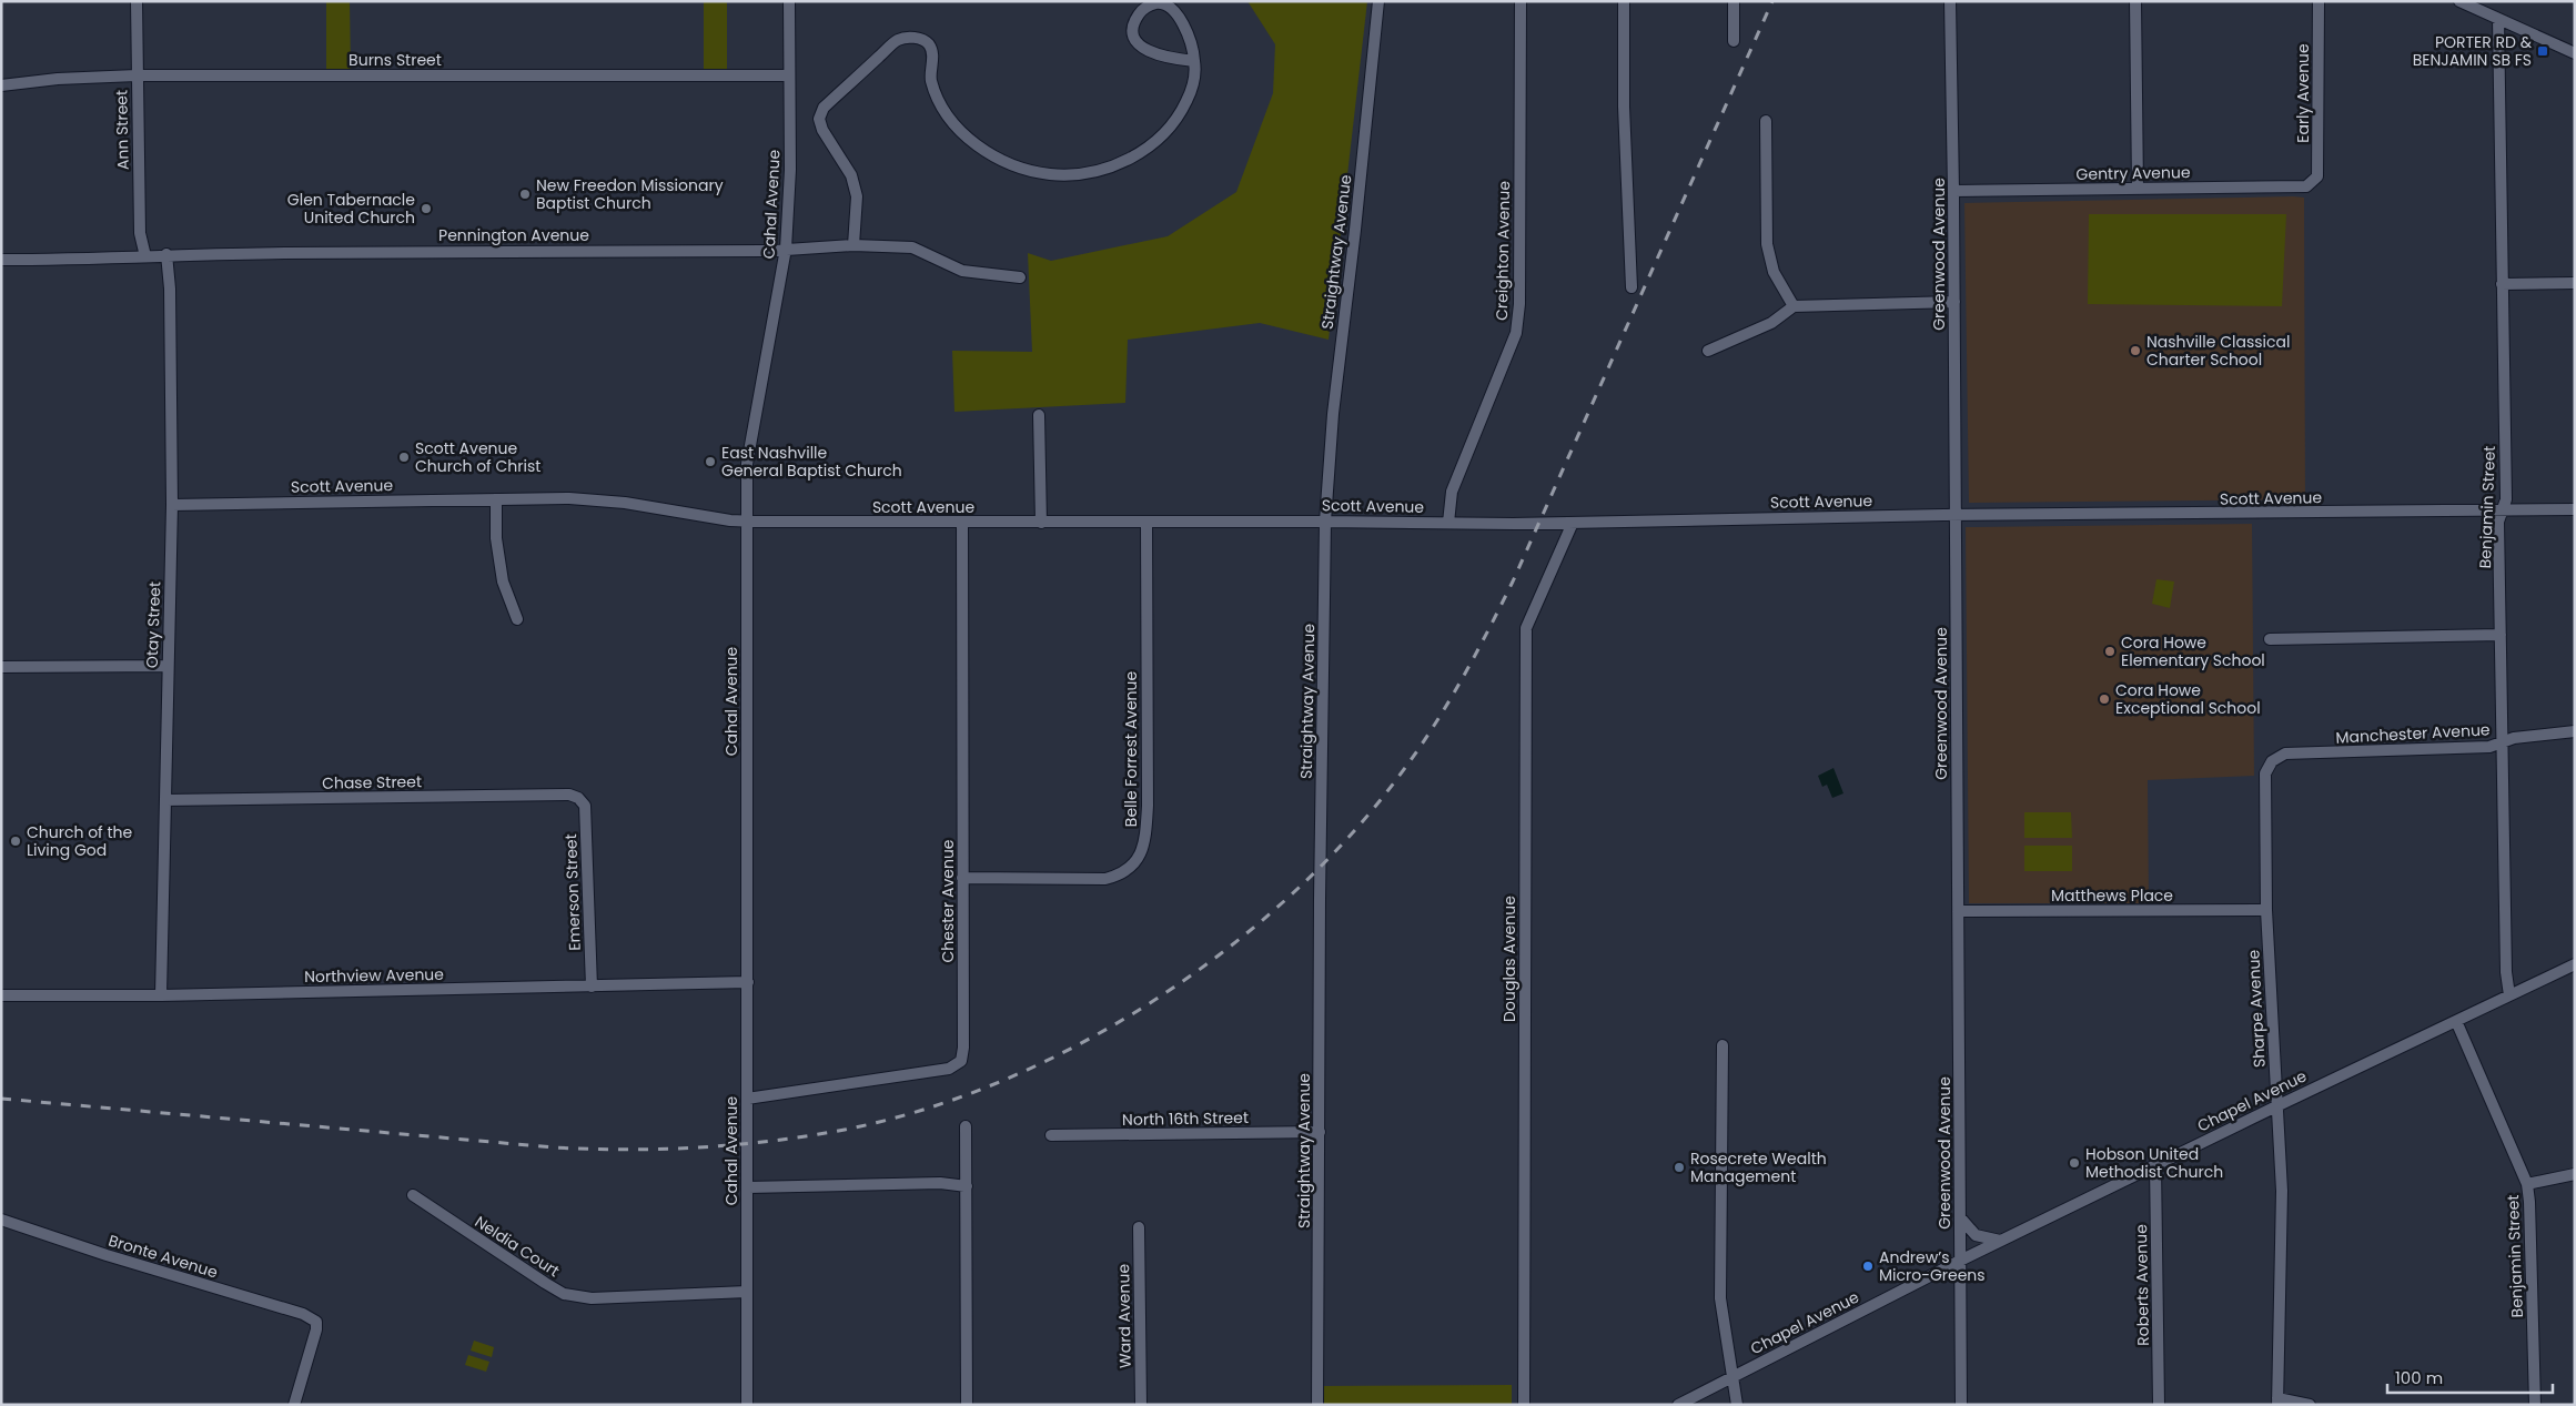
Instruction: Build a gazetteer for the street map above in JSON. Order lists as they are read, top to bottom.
{
  "streets": {
    "street": [
      "Burns Street",
      "Early Avenue",
      "Ann Street",
      "Gentry Avenue",
      "Cahal Avenue",
      "Pennington Avenue",
      "Creighton Avenue",
      "Straightway Avenue",
      "Greenwood Avenue",
      "Scott Avenue",
      "Benjamin Street",
      "Otay Street",
      "Manchester Avenue",
      "Belle Forrest Avenue",
      "Chase Street",
      "Emerson Street",
      "Matthews Place",
      "Chester Avenue",
      "Douglas Avenue",
      "Northview Avenue",
      "Sharpe Avenue",
      "Chapel Avenue",
      "North 16th Street",
      "Neldia Court",
      "Bronte Avenue",
      "Roberts Avenue",
      "Ward Avenue"
    ]
  },
  "crossings": [
    ["Burns Street", "Ann Street"],
    ["Burns Street", "Cahal Avenue"],
    ["Early Avenue", "Gentry Avenue"],
    ["Ann Street", "Pennington Avenue"],
    ["Gentry Avenue", "Greenwood Avenue"],
    ["Cahal Avenue", "Pennington Avenue"],
    ["Cahal Avenue", "Scott Avenue"],
    ["Cahal Avenue", "Chester Avenue"],
    ["Cahal Avenue", "Northview Avenue"],
    ["Cahal Avenue", "Neldia Court"],
    ["Pennington Avenue", "Otay Street"],
    ["Creighton Avenue", "Scott Avenue"],
    ["Straightway Avenue", "Scott Avenue"],
    ["Straightway Avenue", "North 16th Street"],
    ["Greenwood Avenue", "Scott Avenue"],
    ["Greenwood Avenue", "Matthews Place"],
    ["Greenwood Avenue", "Chapel Avenue"],
    ["Scott Avenue", "Benjamin Street"],
    ["Scott Avenue", "Otay Street"],
    ["Scott Avenue", "Belle Forrest Avenue"],
    ["Scott Avenue", "Chester Avenue"],
    ["Scott Avenue", "Douglas Avenue"],
    ["Benjamin Street", "Manchester Avenue"],
    ["Benjamin Street", "Chapel Avenue"],
    ["Otay Street", "Chase Street"],
    ["Otay Street", "Northview Avenue"],
    ["Manchester Avenue", "Sharpe Avenue"],
    ["Belle Forrest Avenue", "Chester Avenue"],
    ["Chase Street", "Emerson Street"],
    ["Emerson Street", "Northview Avenue"],
    ["Matthews Place", "Sharpe Avenue"],
    ["Sharpe Avenue", "Chapel Avenue"],
    ["Chapel Avenue", "Roberts Avenue"]
  ],
  "places": {
    "transit": ["PORTER RD & BENJAMIN SB FS"],
    "other": [
      "New Freedon Missionary Baptist Church",
      "Glen Tabernacle United Church",
      "Nashville Classical Charter School",
      "Scott Avenue Church of Christ",
      "East Nashville General Baptist Church",
      "Cora Howe Elementary School",
      "Cora Howe Exceptional School",
      "Church of the Living God",
      "Hobson United Methodist Church",
      "Rosecrete Wealth Management",
      "Andrew’s Micro-Greens"
    ]
  },
  "scale_bar": "100 m"
}
